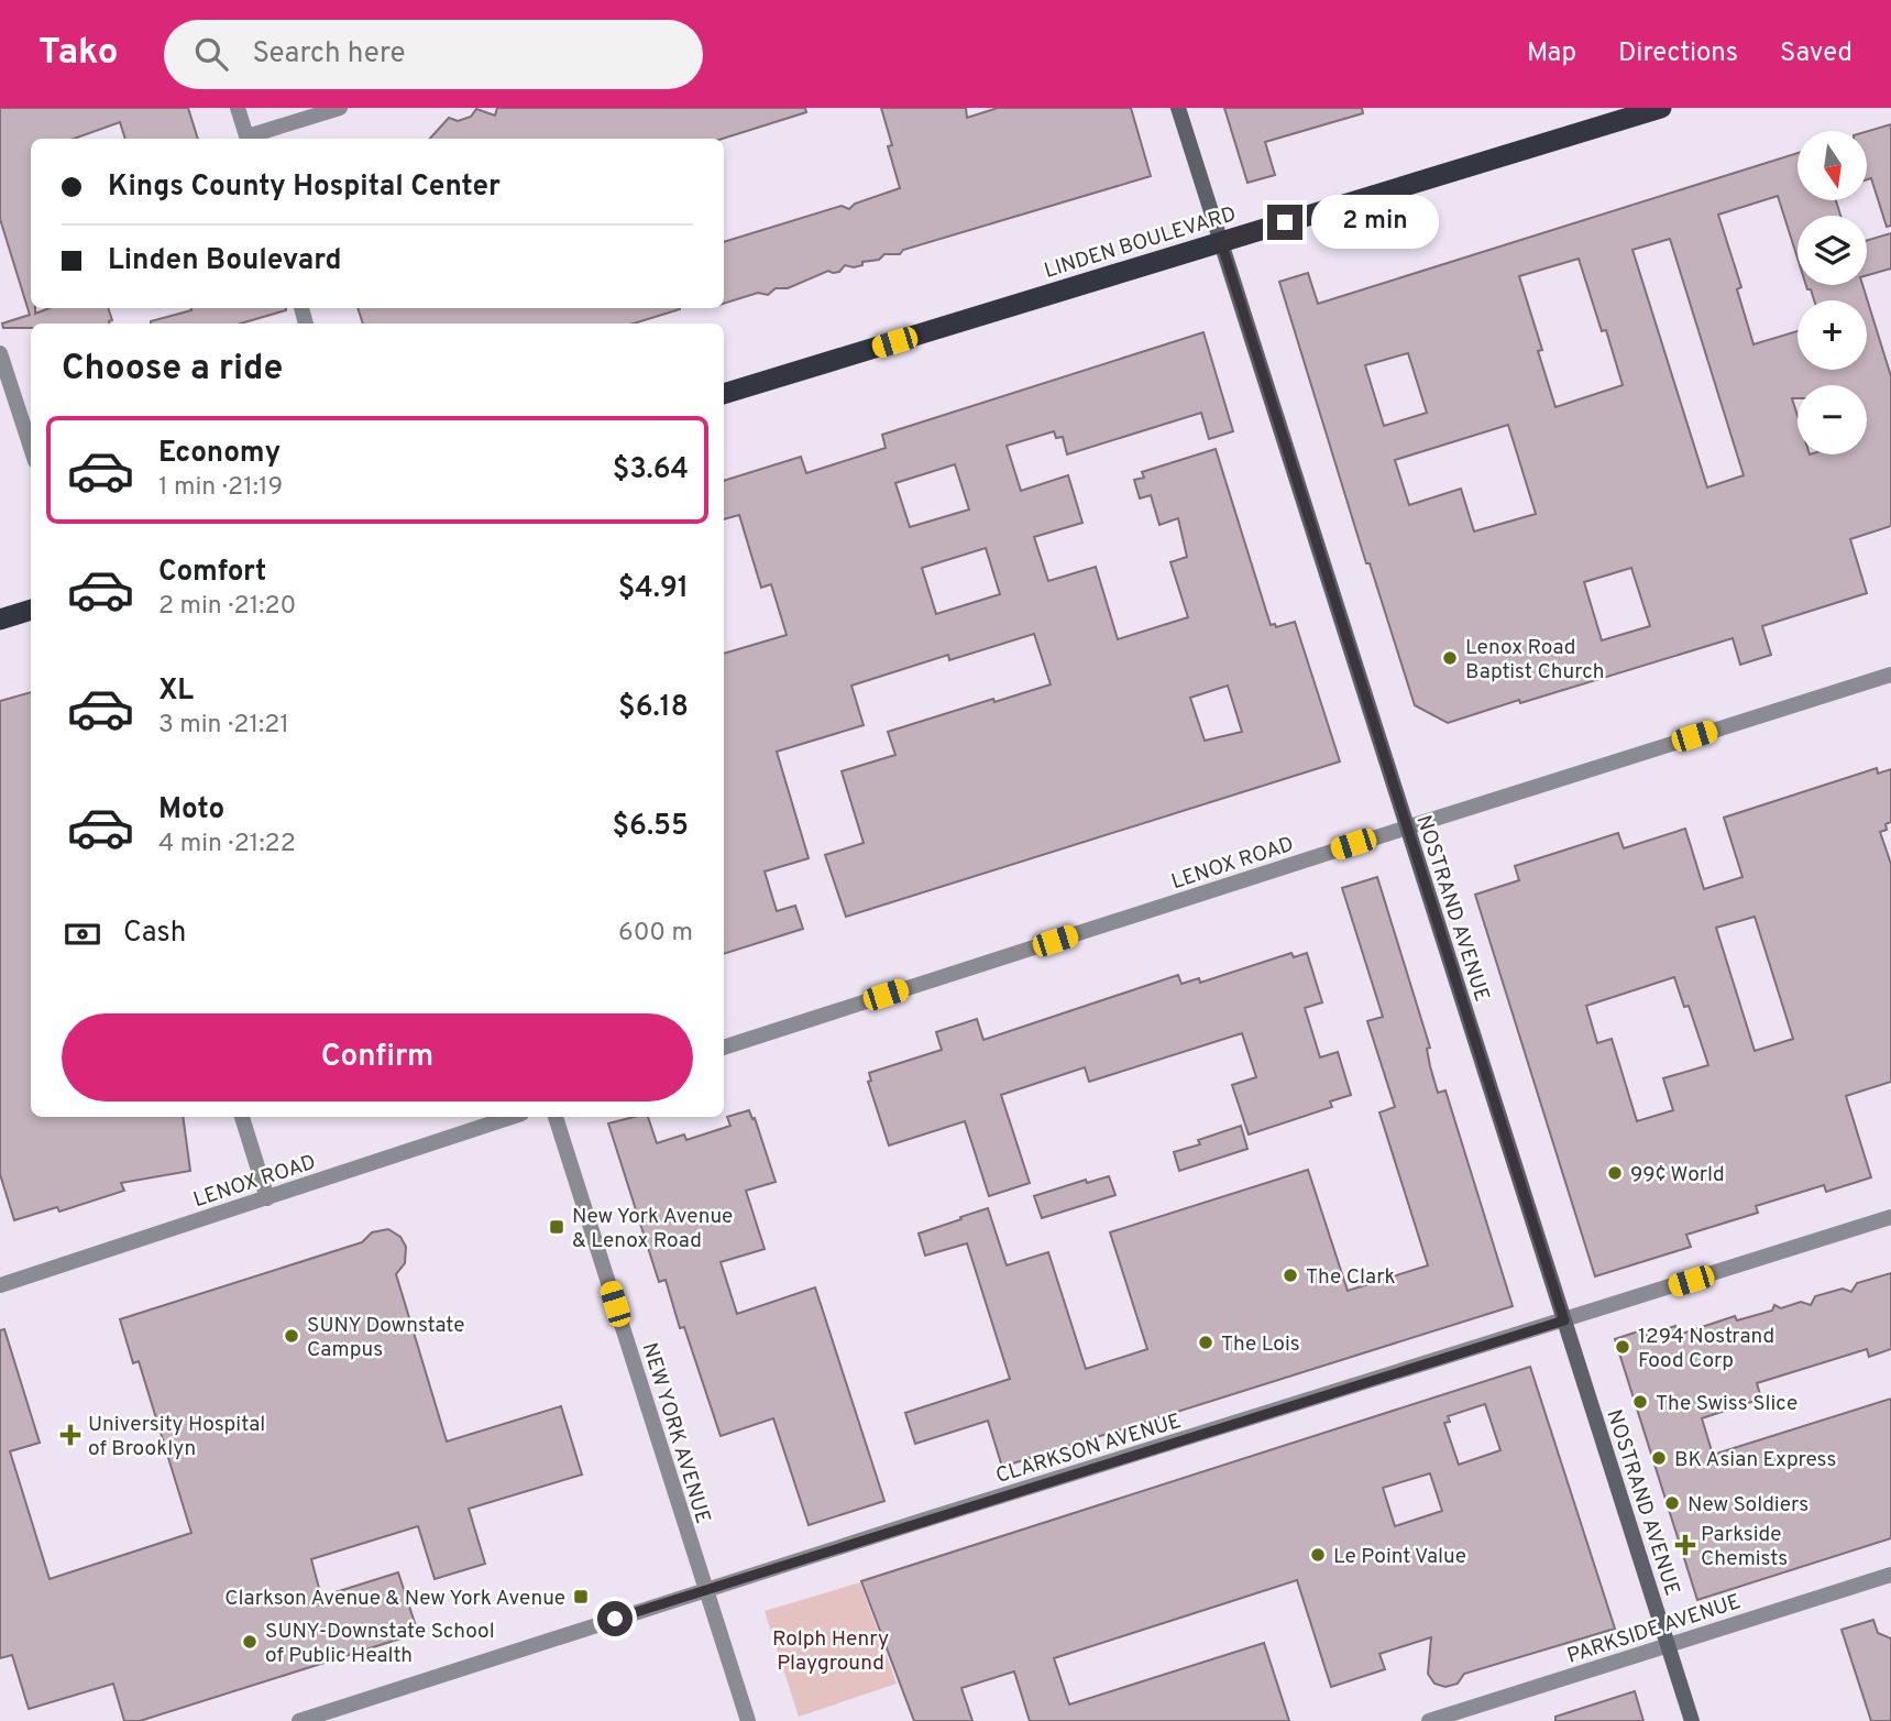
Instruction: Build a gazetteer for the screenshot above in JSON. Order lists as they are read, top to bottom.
{
  "streets": {
    "highway": ["LINDEN BOULEVARD"],
    "main road": ["NOSTRAND AVENUE"],
    "street": [
      "LENOX ROAD",
      "NEW YORK AVENUE",
      "CLARKSON AVENUE",
      "PARKSIDE AVENUE"
    ]
  },
  "crossings": [
    ["LINDEN BOULEVARD", "NOSTRAND AVENUE"],
    ["LENOX ROAD", "NOSTRAND AVENUE"],
    ["NOSTRAND AVENUE", "CLARKSON AVENUE"],
    ["NOSTRAND AVENUE", "PARKSIDE AVENUE"],
    ["NEW YORK AVENUE", "CLARKSON AVENUE"]
  ],
  "parks": ["Rolph Henry Playground"],
  "places": {
    "other": [
      "Lenox Road Baptist Church",
      "99¢ World",
      "The Clark",
      "SUNY Downstate Campus",
      "The Lois",
      "1294 Nostrand Food Corp",
      "The Swiss Slice",
      "BK Asian Express",
      "New Soldiers",
      "Le Point Value",
      "SUNY-Downstate School of Public Health"
    ],
    "transit": ["New York Avenue & Lenox Road", "Clarkson Avenue & New York Avenue"],
    "health": ["University Hospital of Brooklyn", "Parkside Chemists"]
  },
  "north": "bottom",
  "page": {
    "header": "Tako",
    "search": "Search here",
    "nav": ["Map", "Directions", "Saved"],
    "map_buttons": ["+", "−"],
    "banner": ["Kings County Hospital Center", "Linden Boulevard"],
    "bubble": "2 min",
    "heading": "Choose a ride",
    "list": [
      {
        "name": "Economy",
        "note": "1 min · 21:19",
        "value": "$3.64"
      },
      {
        "name": "Comfort",
        "note": "2 min · 21:20",
        "value": "$4.91"
      },
      {
        "name": "XL",
        "note": "3 min · 21:21",
        "value": "$6.18"
      },
      {
        "name": "Moto",
        "note": "4 min · 21:22",
        "value": "$6.55"
      }
    ],
    "pay": ["Cash", "600 m"],
    "buttons": "Confirm"
  }
}
